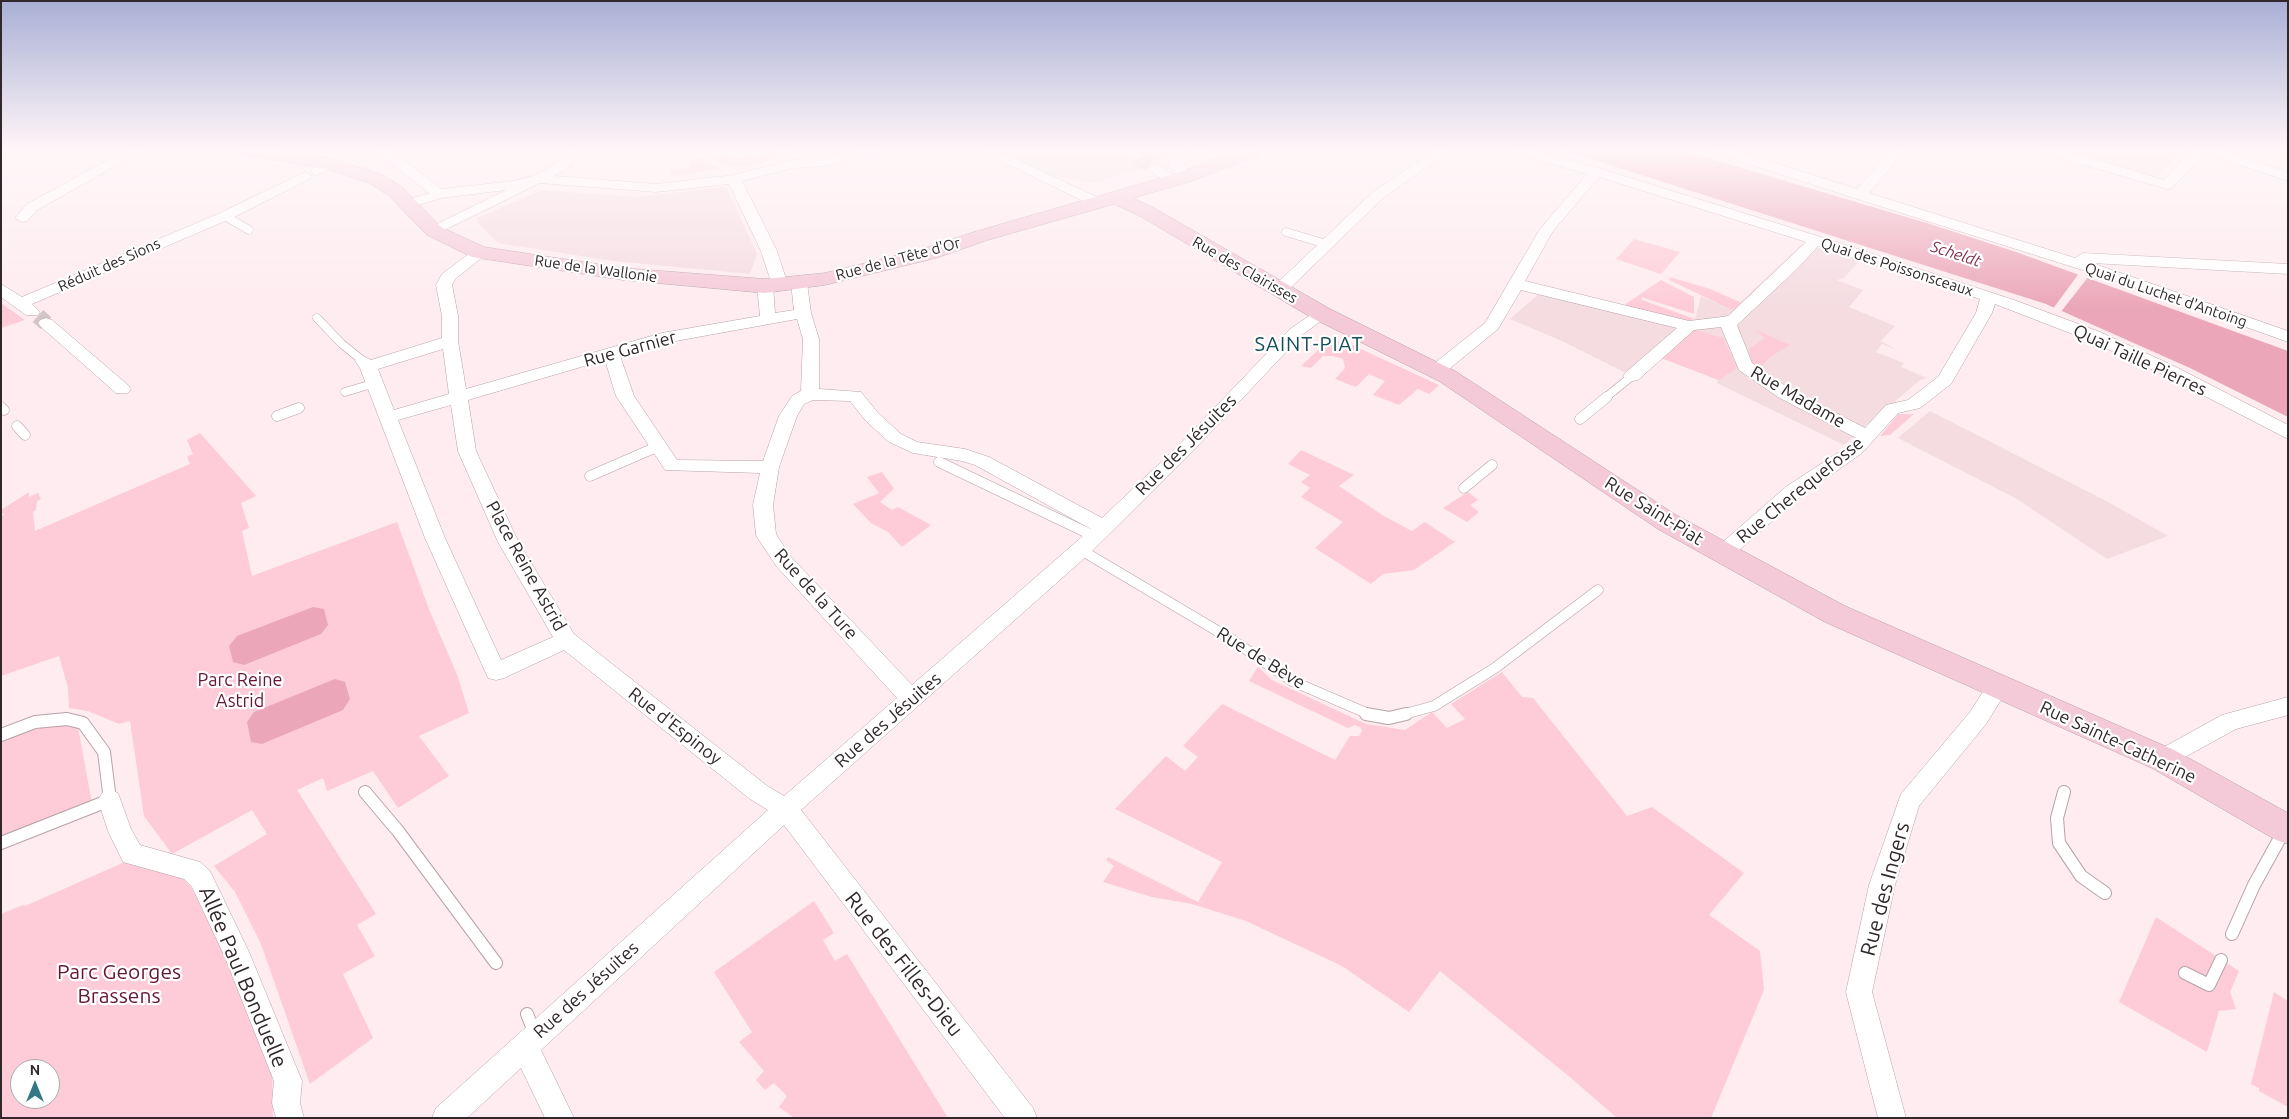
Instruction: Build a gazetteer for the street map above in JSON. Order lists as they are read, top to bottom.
{
  "streets": {
    "street": [
      "Rue de la Tête d'Or",
      "Réduit des Sions",
      "Quai des Poissonsceaux",
      "Rue de la Wallonie",
      "Rue des Clairisses",
      "Quai du Luchet d'Antoing",
      "Rue Garnier",
      "Quai Taille Pierres",
      "Rue Madame",
      "Rue des Jésuites",
      "Rue Cherequefosse",
      "Rue Saint-Piat",
      "Place Reine Astrid",
      "Rue de la Ture",
      "Rue d'Espinoy",
      "Rue Sainte-Catherine",
      "Rue des Ingers",
      "Rue des Filles-Dieu",
      "Allée Paul Bonduelle"
    ],
    "lane": ["Rue de Bève"]
  },
  "crossings": [
    ["Rue de la Tête d'Or", "Rue de la Wallonie"],
    ["Quai des Poissonsceaux", "Quai Taille Pierres"],
    ["Quai des Poissonsceaux", "Rue Cherequefosse"],
    ["Rue de la Wallonie", "Place Reine Astrid"],
    ["Rue des Clairisses", "Rue des Jésuites"],
    ["Rue des Clairisses", "Rue Saint-Piat"],
    ["Rue Garnier", "Place Reine Astrid"],
    ["Quai Taille Pierres", "Rue Cherequefosse"],
    ["Rue Madame", "Rue Cherequefosse"],
    ["Rue des Jésuites", "Rue Saint-Piat"],
    ["Rue des Jésuites", "Rue de la Ture"],
    ["Rue des Jésuites", "Rue de Bève"],
    ["Rue des Jésuites", "Rue d'Espinoy"],
    ["Rue des Jésuites", "Rue des Filles-Dieu"],
    ["Rue Cherequefosse", "Rue Saint-Piat"],
    ["Rue Saint-Piat", "Rue Sainte-Catherine"],
    ["Rue Saint-Piat", "Rue des Ingers"],
    ["Place Reine Astrid", "Rue d'Espinoy"],
    ["Rue d'Espinoy", "Rue des Filles-Dieu"],
    ["Rue Sainte-Catherine", "Rue des Ingers"]
  ],
  "districts": ["SAINT-PIAT"],
  "water": ["Scheldt"],
  "parks": ["Parc Reine Astrid", "Parc Georges Brassens"],
  "north": "top"
}
